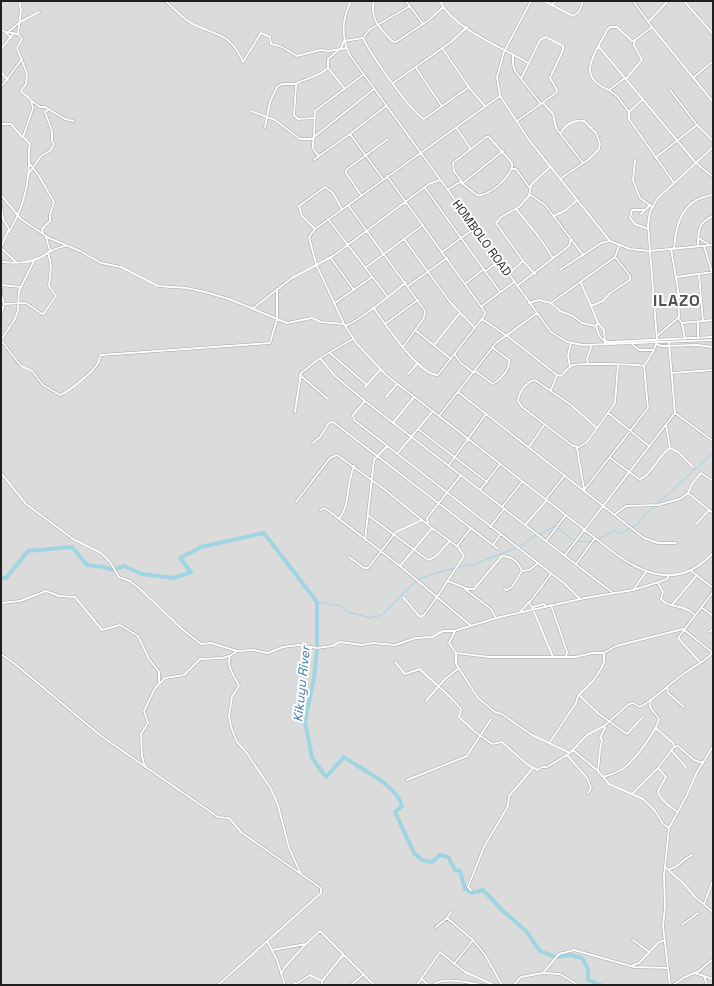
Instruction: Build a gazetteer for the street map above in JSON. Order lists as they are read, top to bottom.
{
  "streets": {
    "street": ["HOMBOLO ROAD"]
  },
  "districts": ["ILAZO"],
  "water": ["Kikuyu River"]
}
